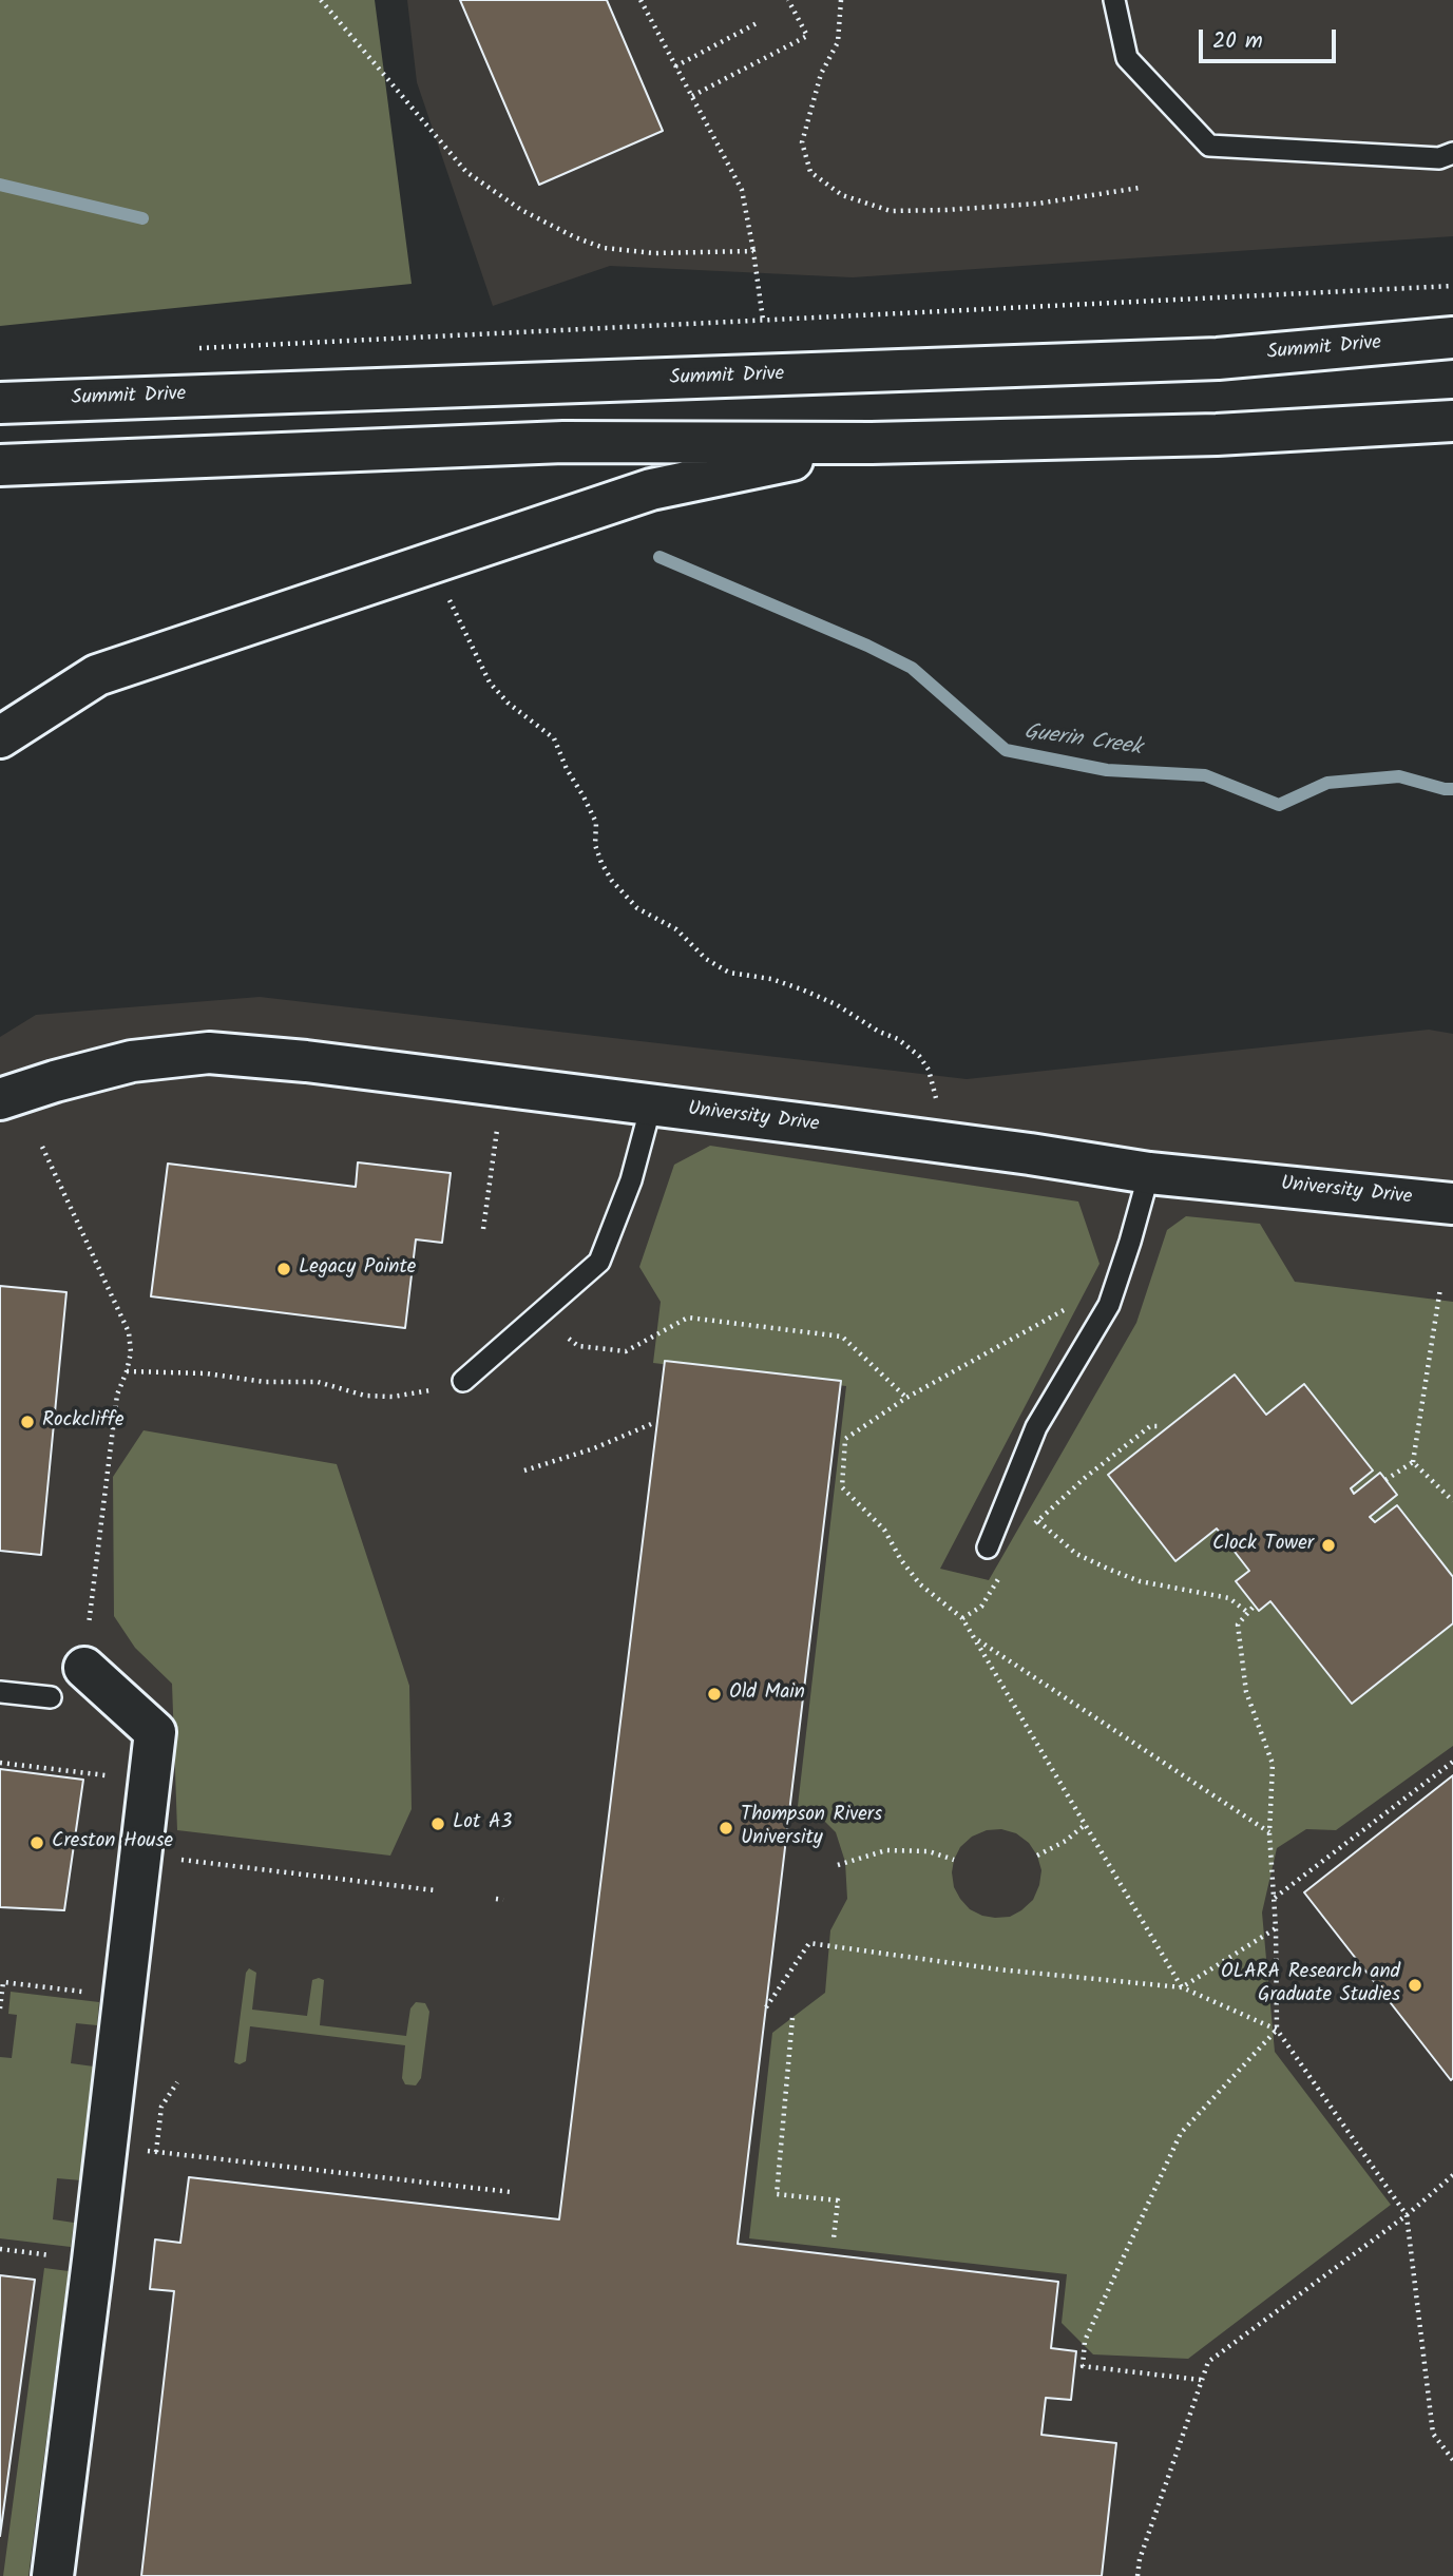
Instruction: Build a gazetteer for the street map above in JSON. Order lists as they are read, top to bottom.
{
  "streets": {
    "main road": ["Summit Drive", "University Drive"]
  },
  "water": ["Guerin Creek"],
  "places": [
    "Legacy Pointe",
    "Rockcliffe",
    "Clock Tower",
    "Old Main",
    "Lot A3",
    "Thompson Rivers University",
    "Creston House",
    "OLARA Research and Graduate Studies"
  ],
  "scale_bar": "20 m"
}
